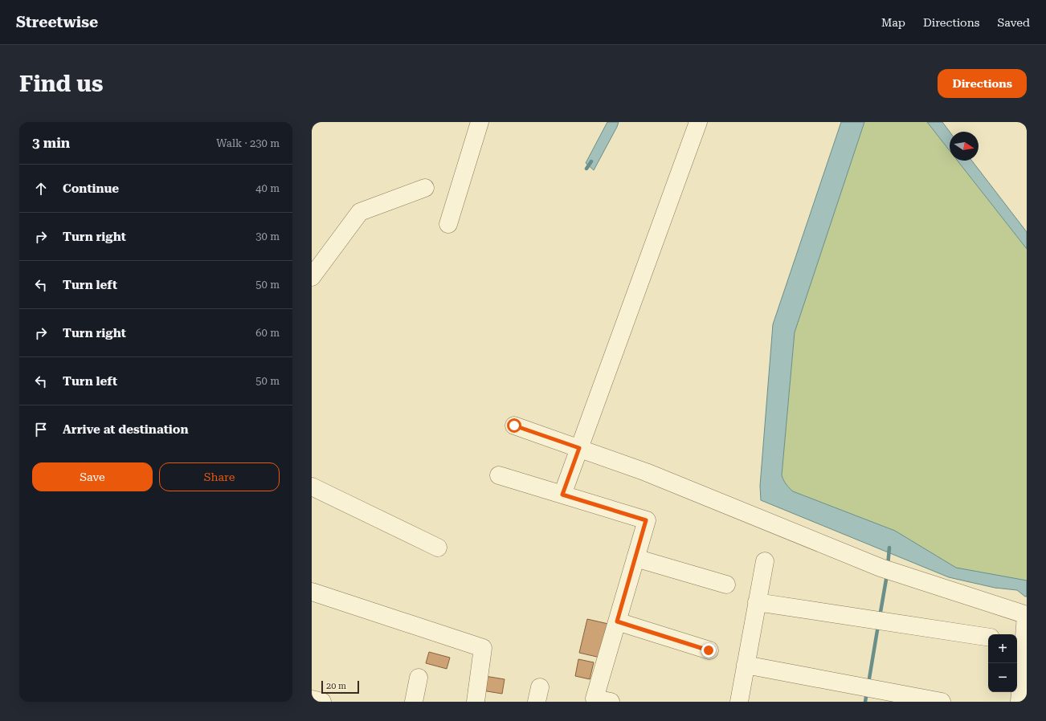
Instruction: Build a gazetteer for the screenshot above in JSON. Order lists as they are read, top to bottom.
{
  "scale_bar": "20 m",
  "north": "right",
  "page": {
    "header": "Streetwise",
    "nav": ["Map", "Directions", "Saved"],
    "buttons": [
      "Directions",
      ["Save", "Share"]
    ],
    "title": "Find us",
    "heading": ["3 min", "Walk · 230 m"],
    "list": [
      ["Continue", "40 m"],
      ["Turn right", "30 m"],
      ["Turn left", "50 m"],
      ["Turn right", "60 m"],
      ["Turn left", "50 m"],
      "Arrive at destination"
    ],
    "map_buttons": ["+", "−"],
    "scale": "20 m"
  }
}
